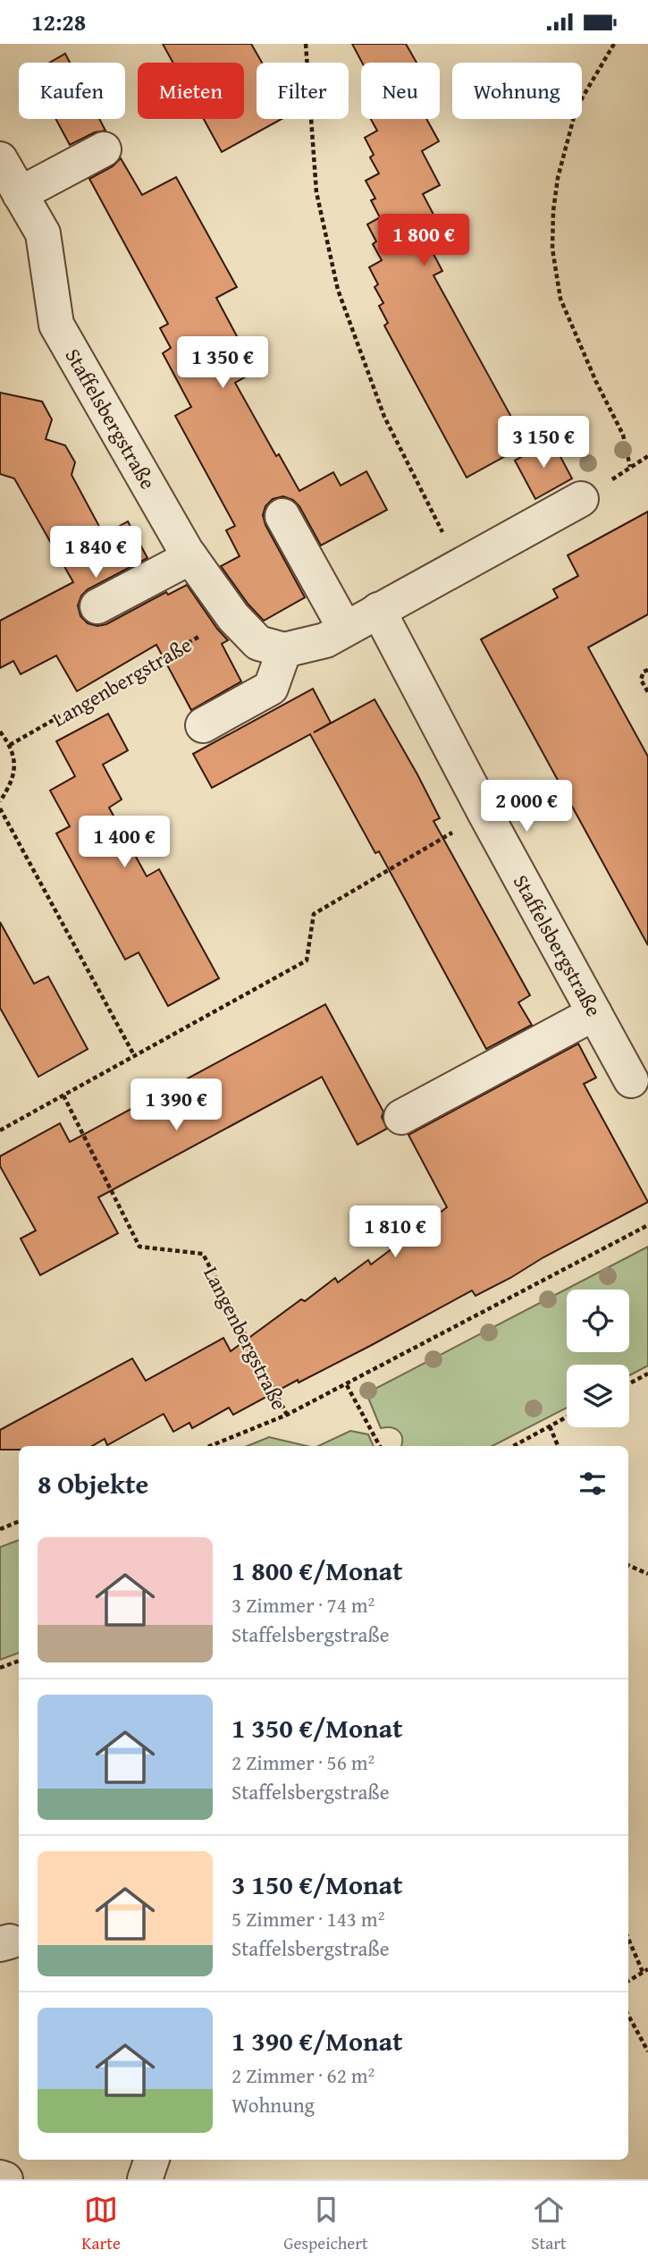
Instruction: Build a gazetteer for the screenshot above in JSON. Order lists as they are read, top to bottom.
{
  "streets": {
    "street": ["Staffelsbergstraße"],
    "path": ["Langenbergstraße"]
  },
  "crossings": [
    ["Staffelsbergstraße", "Langenbergstraße"]
  ],
  "page": {
    "status": "12:28",
    "chip": [
      "Kaufen",
      "Mieten",
      "Filter",
      "Neu",
      "Wohnung"
    ],
    "price": [
      "1 800 €",
      "1 350 €",
      "3 150 €",
      "1 840 €",
      "2 000 €",
      "1 400 €",
      "1 390 €",
      "1 810 €"
    ],
    "heading": "8 Objekte",
    "list": [
      {
        "name": "1 800 €/Monat",
        "note": "3 Zimmer · 74 m² · Staffelsbergstraße"
      },
      {
        "name": "1 350 €/Monat",
        "note": "2 Zimmer · 56 m² · Staffelsbergstraße"
      },
      {
        "name": "3 150 €/Monat",
        "note": "5 Zimmer · 143 m² · Staffelsbergstraße"
      },
      {
        "name": "1 390 €/Monat",
        "note": "2 Zimmer · 62 m² · Wohnung"
      }
    ],
    "tabs": ["Karte", "Gespeichert", "Start"]
  }
}
